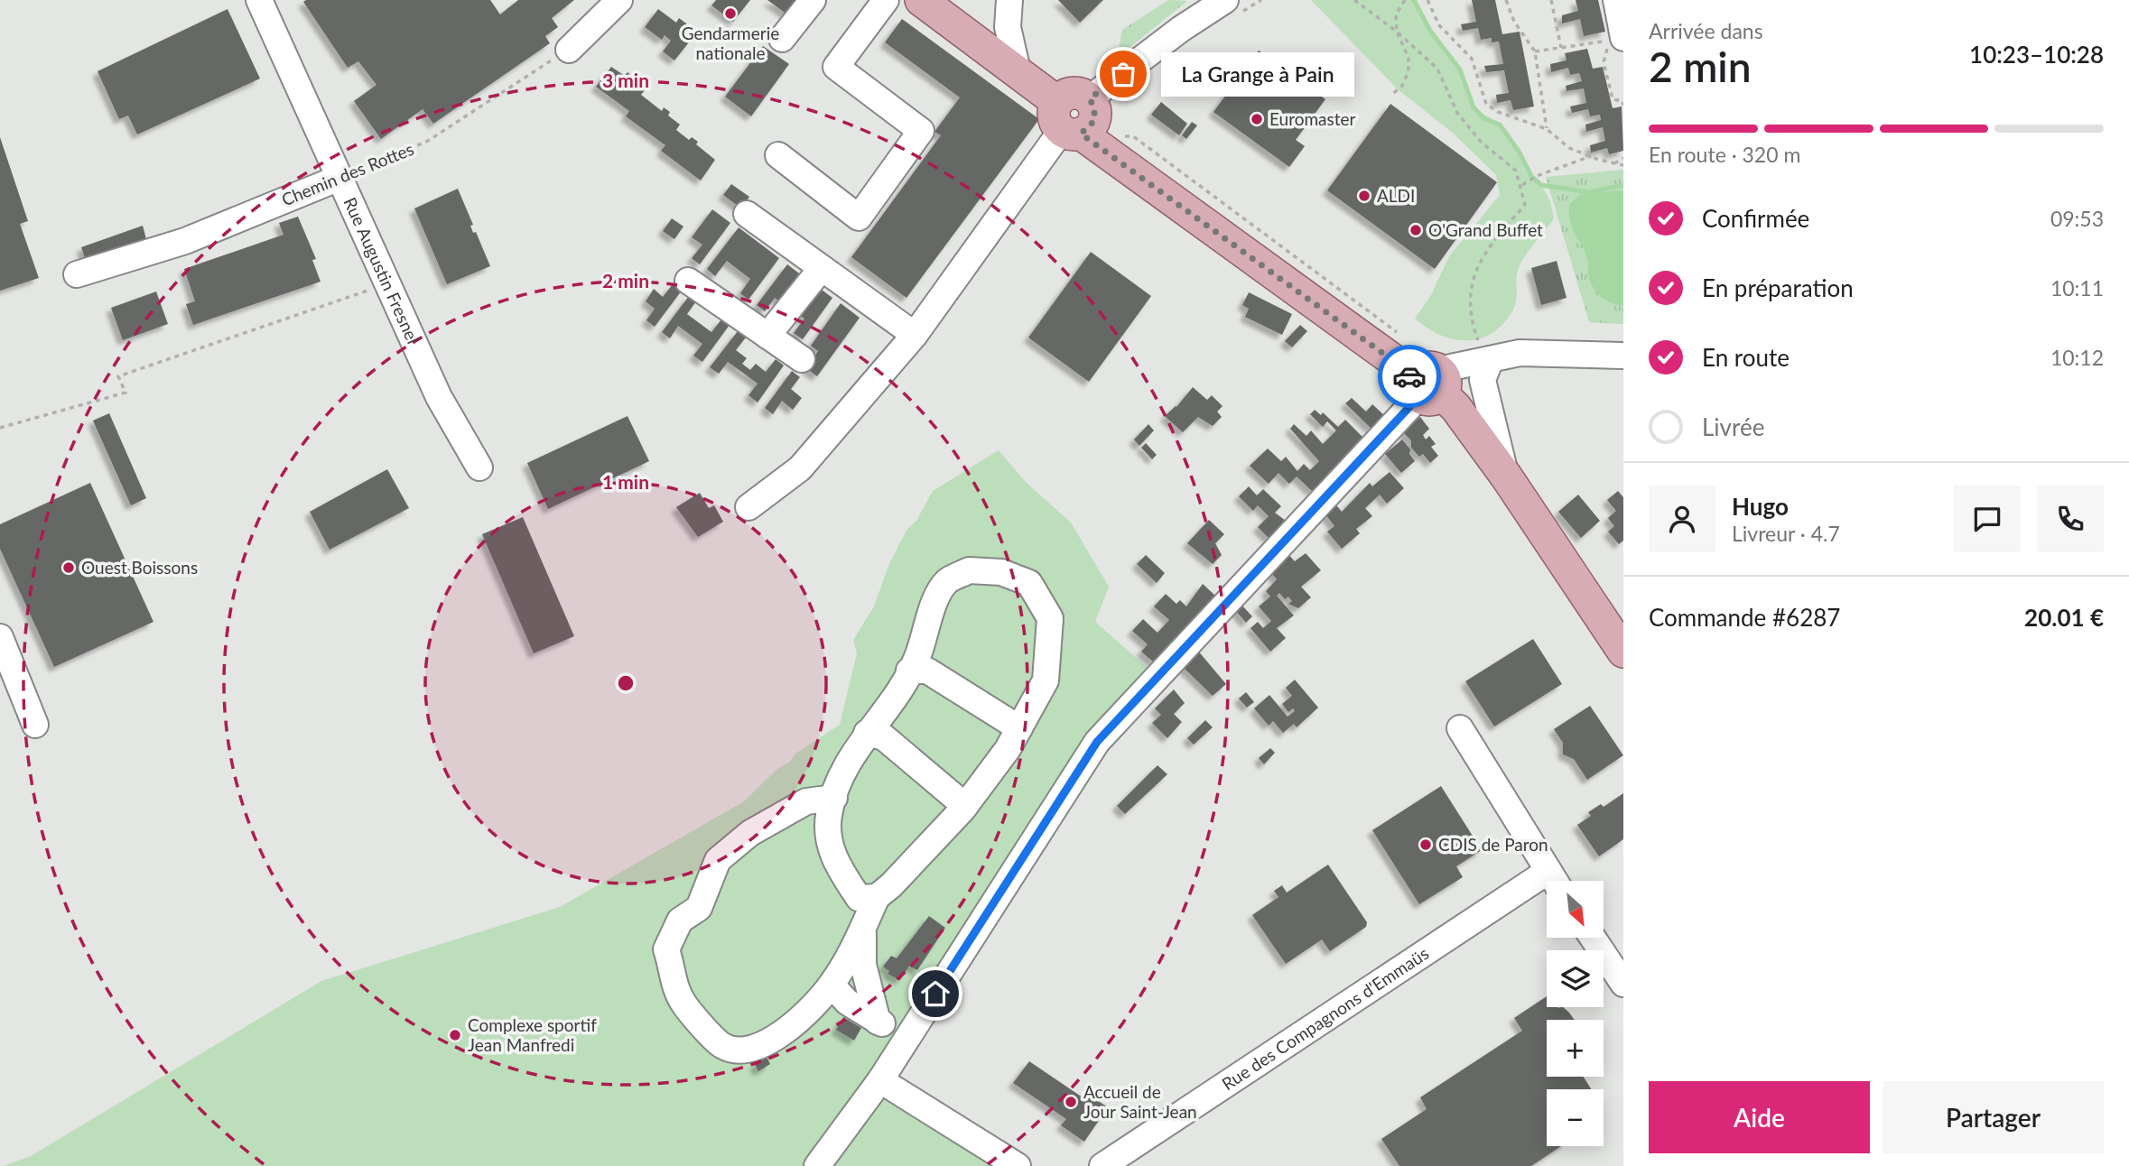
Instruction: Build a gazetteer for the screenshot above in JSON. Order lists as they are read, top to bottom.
{
  "streets": {
    "street": ["Chemin des Rottes", "Rue Augustin Fresnel", "Rue des Compagnons d'Emmaüs"]
  },
  "crossings": [
    ["Chemin des Rottes", "Rue Augustin Fresnel"]
  ],
  "places": [
    "Gendarmerie nationale",
    "La Grange à Pain",
    "Euromaster",
    "ALDI",
    "O'Grand Buffet",
    "Ouest Boissons",
    "CDIS de Paron",
    "Complexe sportif Jean Manfredi",
    "Accueil de Jour Saint-Jean"
  ],
  "north": "bottom right",
  "page": {
    "heading": ["2 min", "Arrivée dans", "10:23–10:28"],
    "panel": [
      "Hugo",
      "Livreur · 4.7",
      "Commande #6287",
      "20.01 €"
    ],
    "bubble": "La Grange à Pain",
    "bar": "En route · 320 m",
    "list": [
      ["Confirmée", "09:53"],
      ["En préparation", "10:11"],
      ["En route", "10:12"],
      "Livrée"
    ],
    "map_buttons": ["+", "−"],
    "buttons": ["Aide", "Partager"]
  },
  "rings": ["3 min", "2 min", "1 min"]
}
